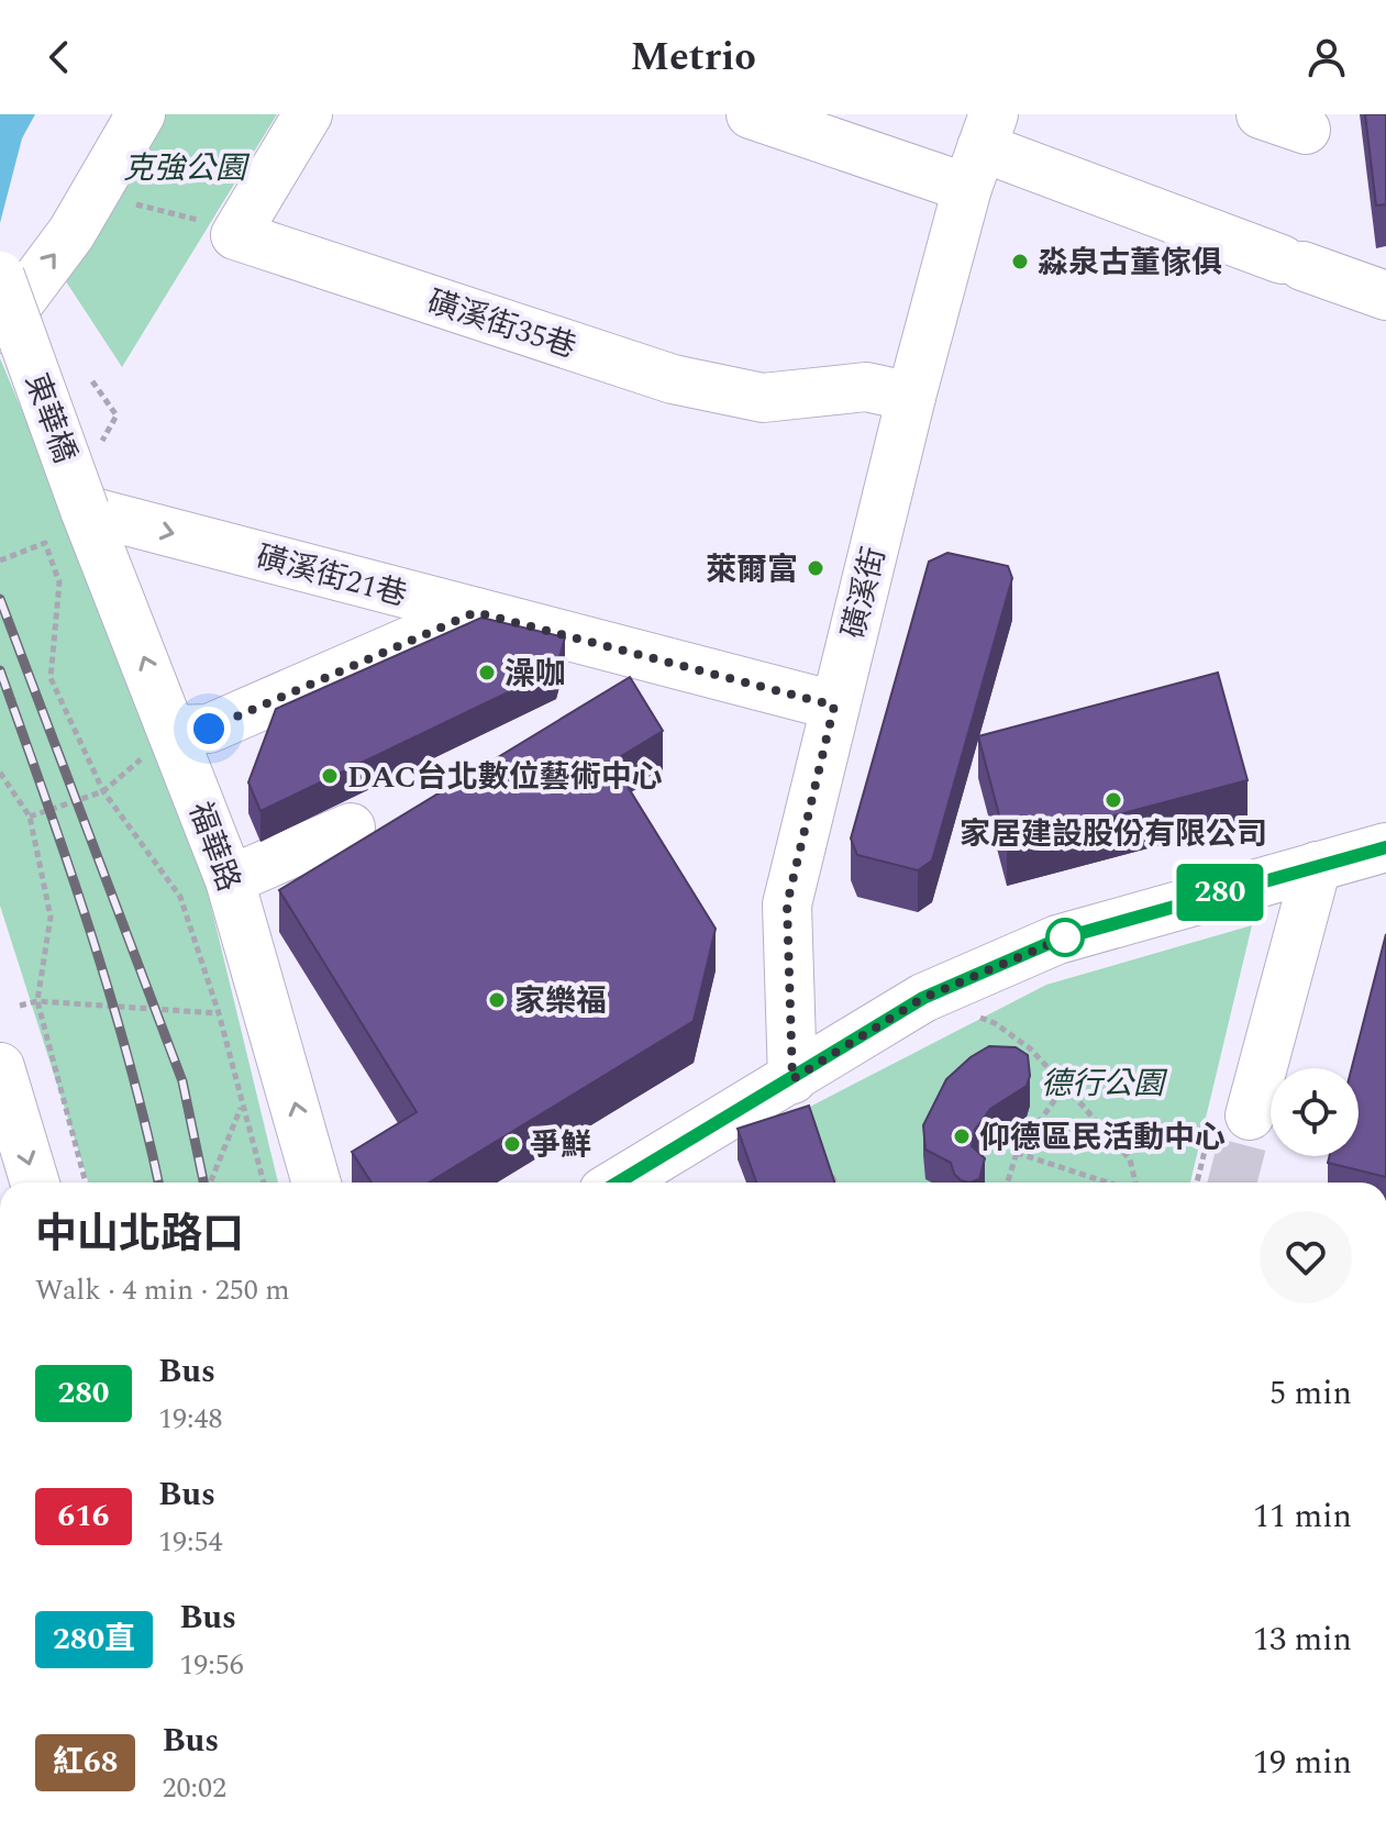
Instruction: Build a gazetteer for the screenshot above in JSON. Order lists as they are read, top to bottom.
{
  "streets": {
    "street": [
      "磺溪街35巷",
      "東華橋",
      "磺溪街21巷",
      "磺溪街",
      "福華路"
    ]
  },
  "crossings": [
    ["磺溪街35巷", "磺溪街"],
    ["東華橋", "磺溪街21巷"],
    ["東華橋", "福華路"],
    ["磺溪街21巷", "磺溪街"],
    ["磺溪街21巷", "福華路"]
  ],
  "one_way": ["磺溪街21巷", "福華路"],
  "parks": ["克強公園", "德行公園"],
  "places": [
    "淼泉古董傢俱",
    "萊爾富",
    "澡咖",
    "DAC台北數位藝術中心",
    "家居建設股份有限公司",
    "家樂福",
    "仰德區民活動中心",
    "爭鮮"
  ],
  "lines": ["bus line 280"],
  "page": {
    "header": "Metrio",
    "on_map": "280",
    "heading": ["中山北路口", "Walk · 4 min · 250 m"],
    "list": [
      {
        "mark": "280",
        "name": "Bus",
        "note": "19:48",
        "value": "5 min"
      },
      {
        "mark": "616",
        "name": "Bus",
        "note": "19:54",
        "value": "11 min"
      },
      {
        "mark": "280直",
        "name": "Bus",
        "note": "19:56",
        "value": "13 min"
      },
      {
        "mark": "紅68",
        "name": "Bus",
        "note": "20:02",
        "value": "19 min"
      }
    ]
  }
}
